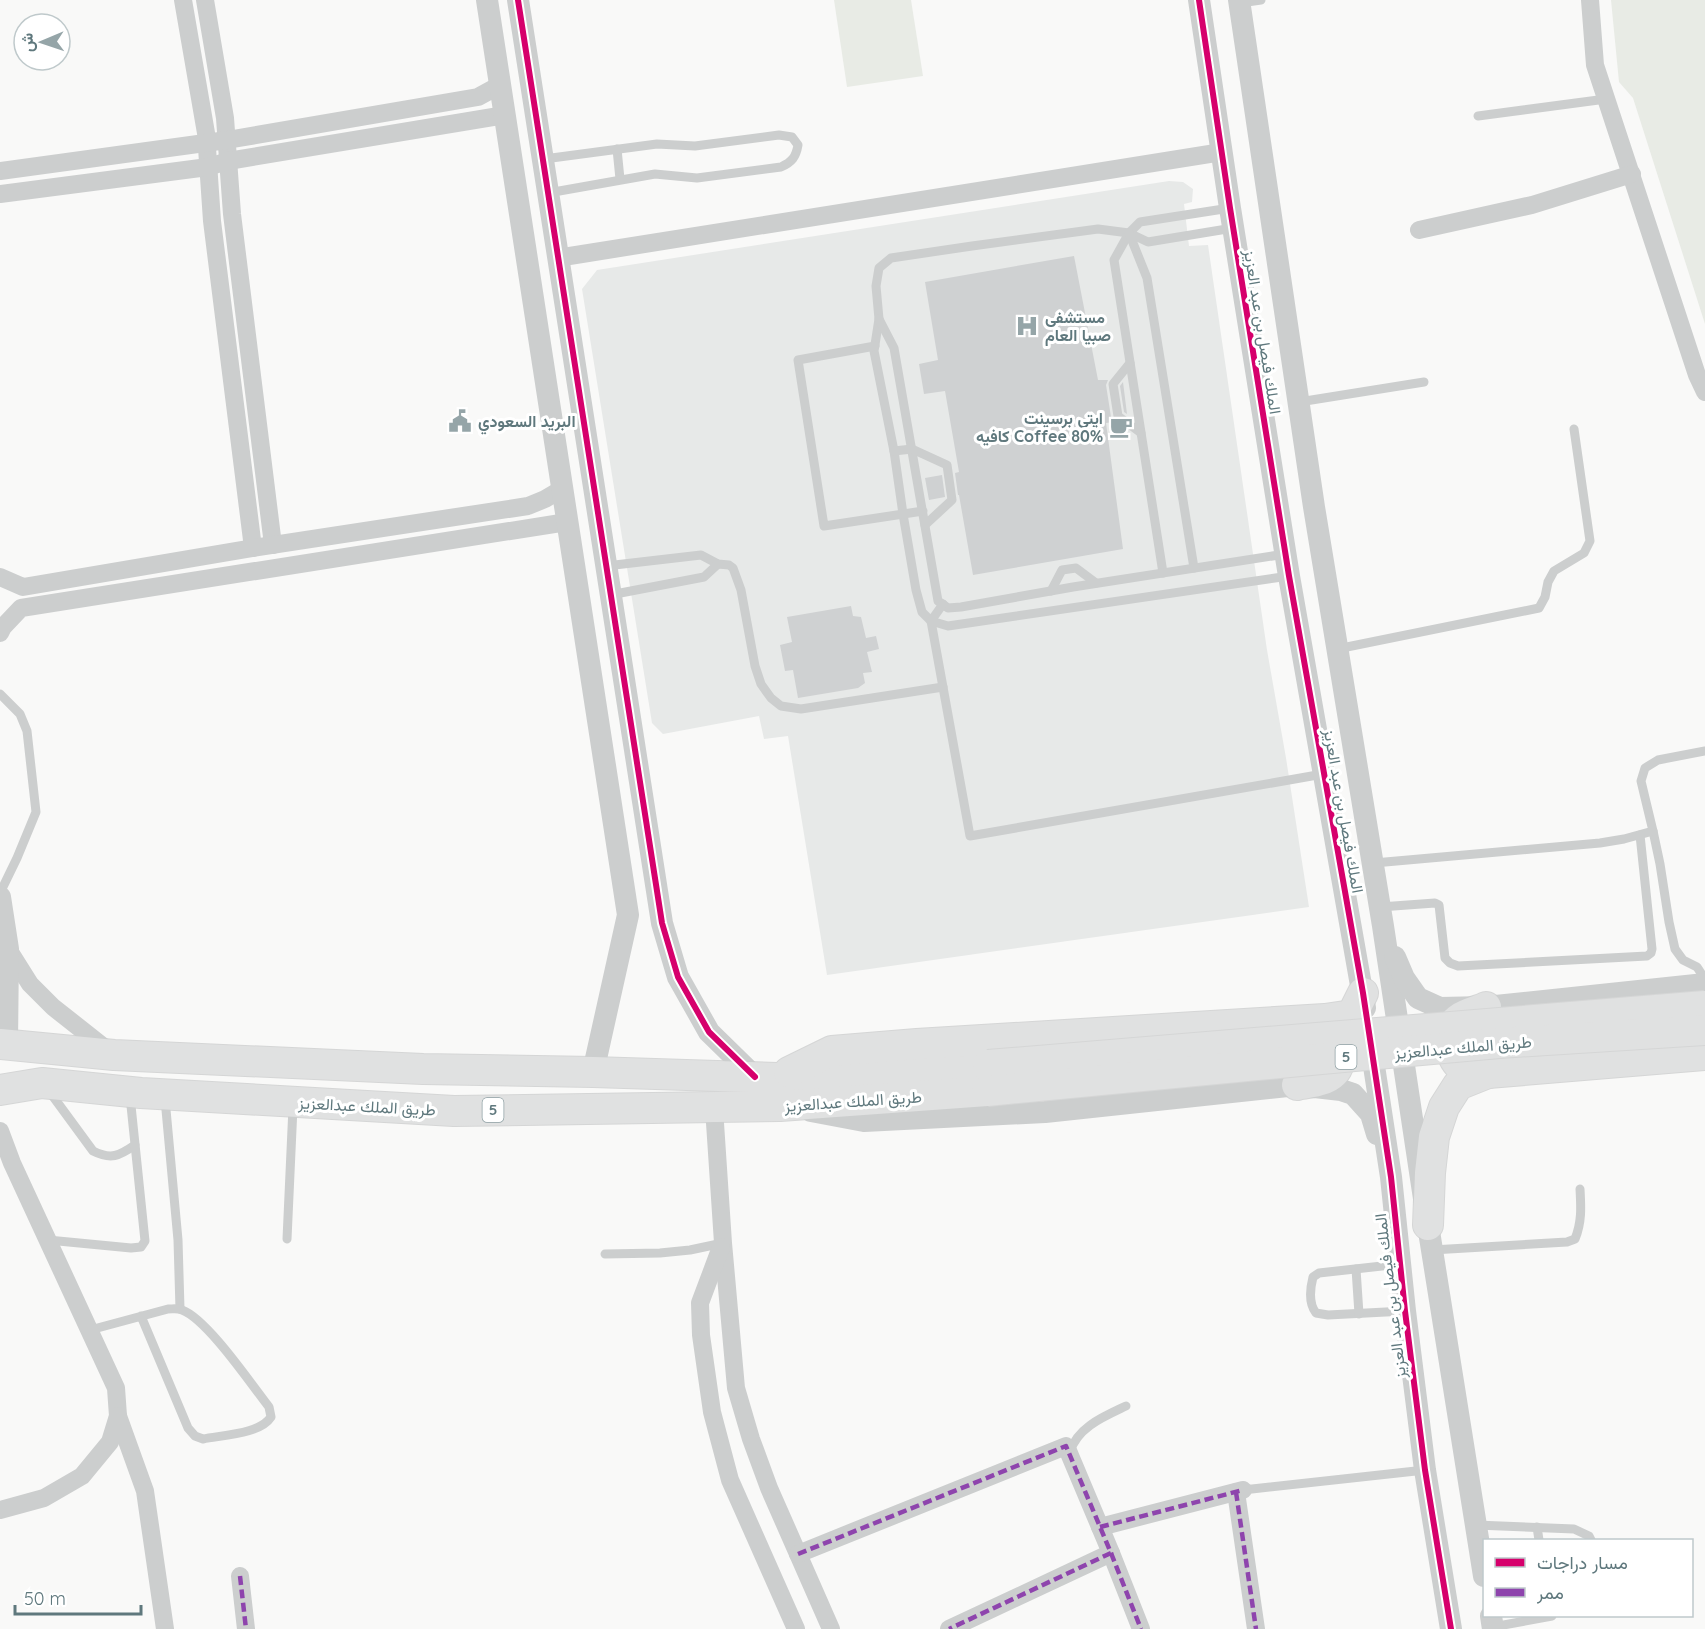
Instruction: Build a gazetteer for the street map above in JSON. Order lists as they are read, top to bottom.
{
  "streets": {
    "highway": ["طريق الملك عبدالعزيز", "5"],
    "street": ["الملك فيصل بن عبد العزيز"]
  },
  "places": {
    "hospital": ["مستشفى صبيا العام"],
    "public building": ["البريد السعودي"],
    "cafe": ["ايتي برسينت كافيه Coffee 80%"]
  },
  "legend": ["مسار دراجات", "ممر"],
  "scale_bar": "50 m",
  "north": "left"
}
